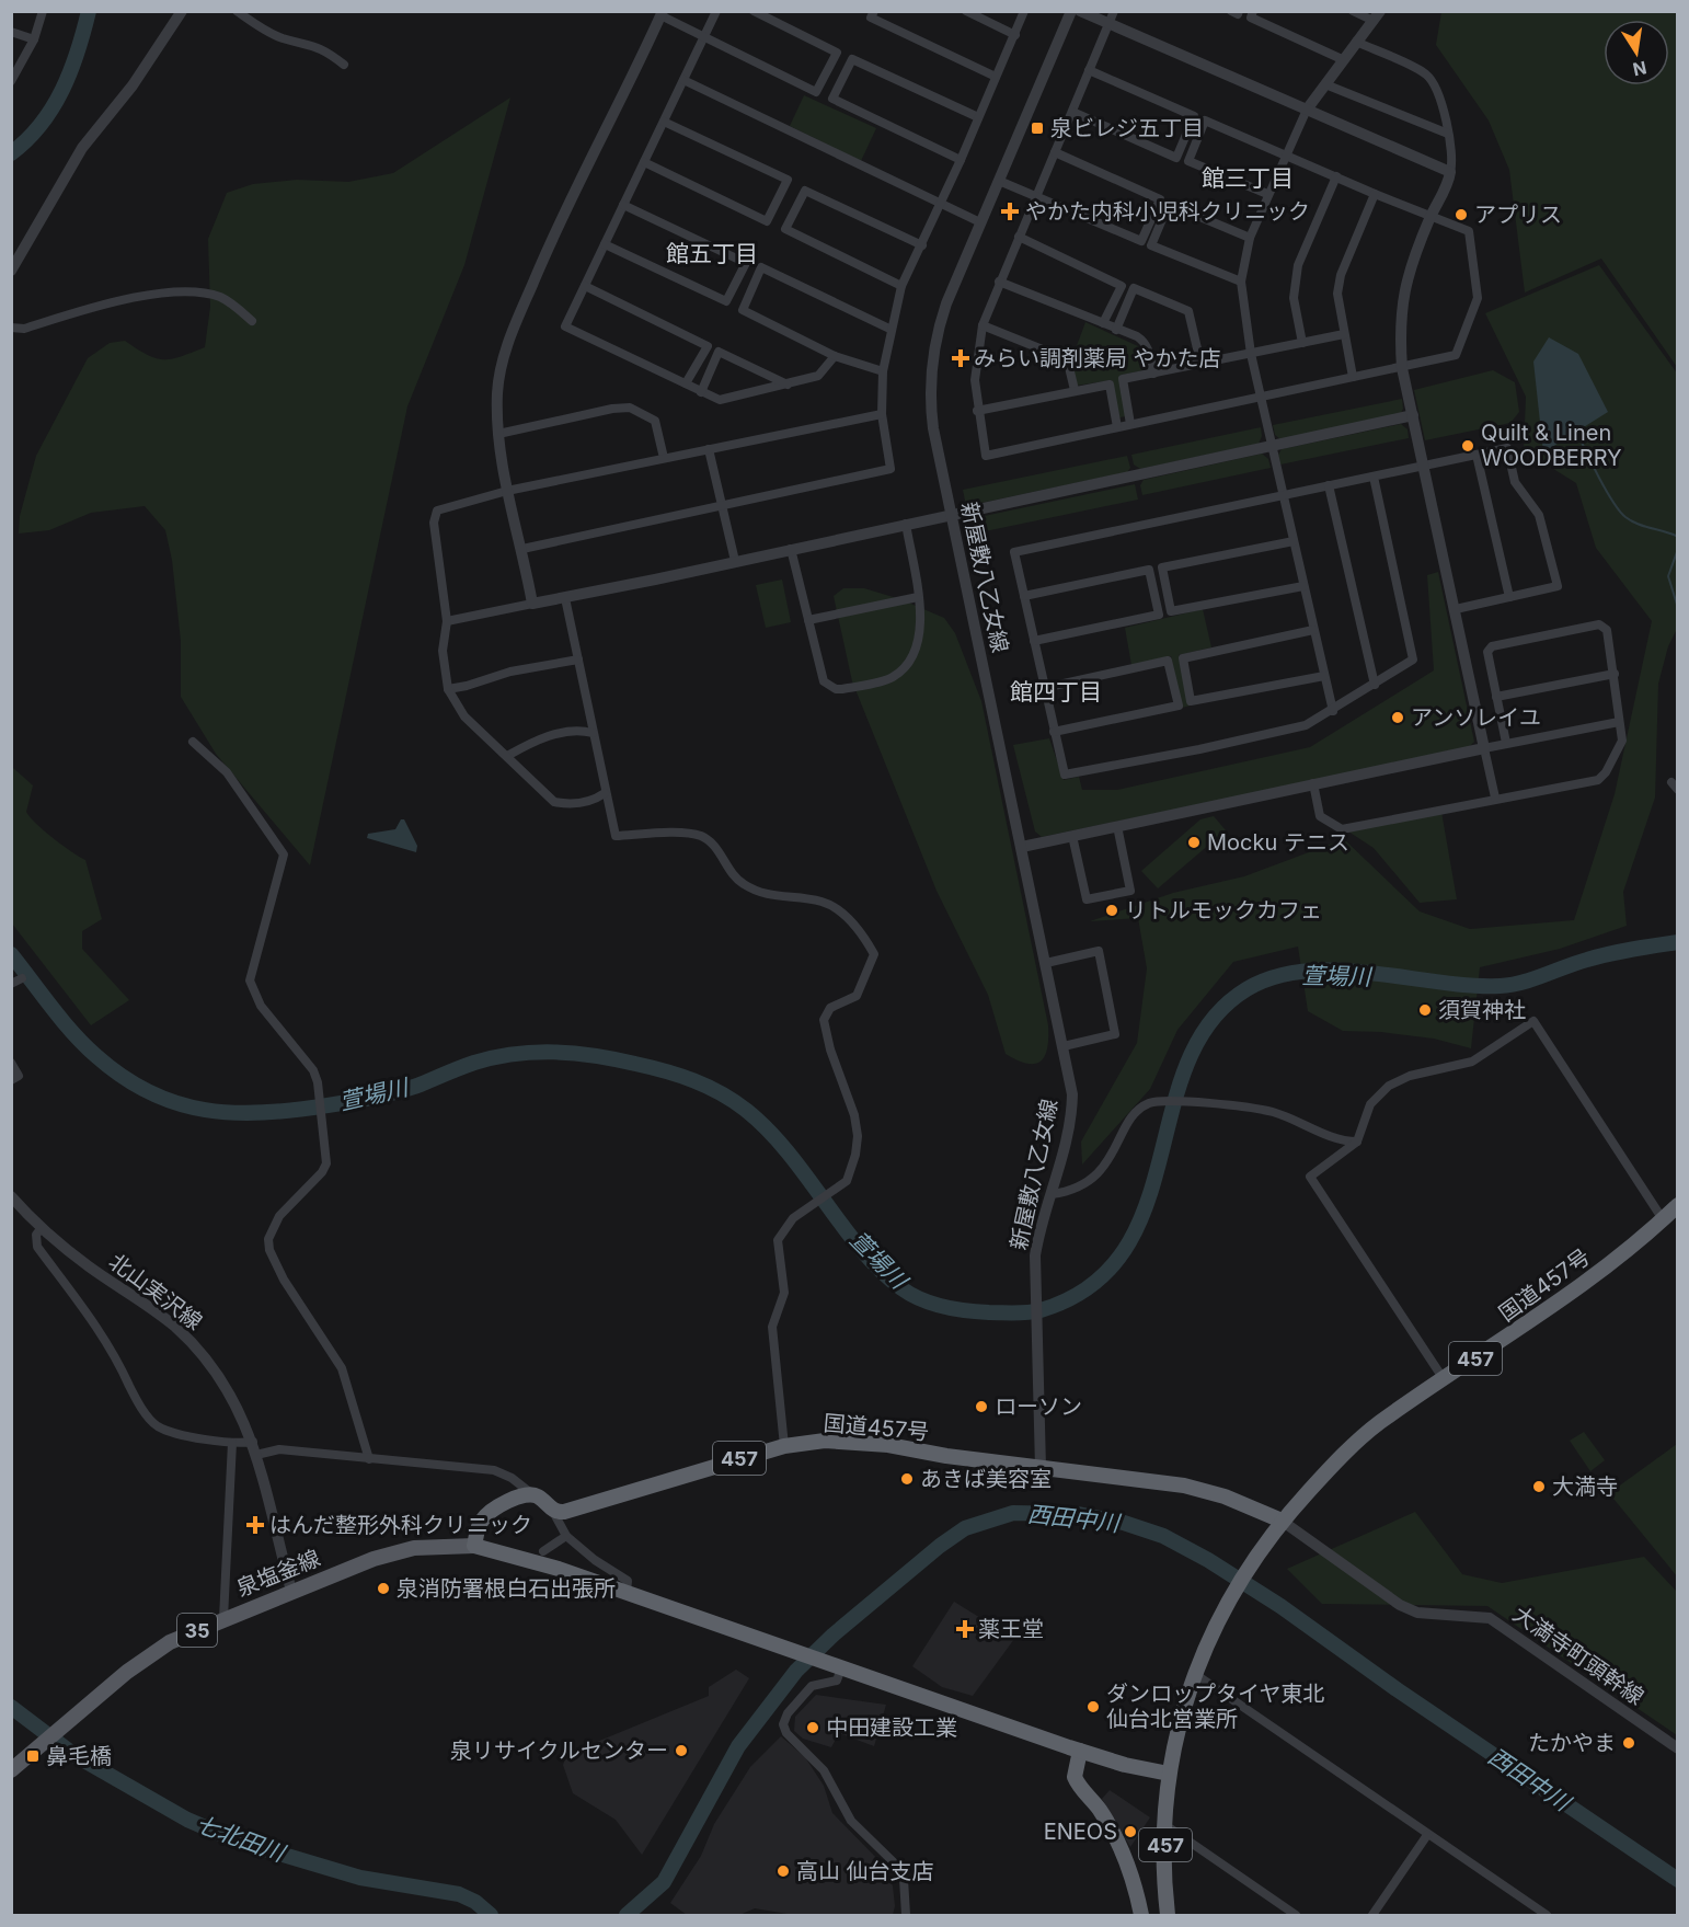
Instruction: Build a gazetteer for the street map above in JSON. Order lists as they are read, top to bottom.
{
  "streets": {
    "highway": ["国道457号", "457"],
    "main road": ["泉塩釜線", "35"],
    "street": ["新屋敷八乙女線", "北山実沢線", "大満寺町頭幹線"]
  },
  "crossings": [
    ["新屋敷八乙女線", "国道457号"],
    ["国道457号", "457"],
    ["国道457号", "大満寺町頭幹線"],
    ["北山実沢線", "泉塩釜線"],
    ["457", "大満寺町頭幹線"]
  ],
  "districts": ["館三丁目", "館五丁目", "館四丁目"],
  "water": ["萱場川", "西田中川", "七北田川"],
  "places": {
    "transit": ["泉ビレジ五丁目", "鼻毛橋"],
    "health": [
      "やかた内科小児科クリニック",
      "みらい調剤薬局 やかた店",
      "はんだ整形外科クリニック",
      "薬王堂"
    ],
    "other": [
      "アプリス",
      "Quilt & Linen WOODBERRY",
      "アンソレイユ",
      "Mocku テニス",
      "リトルモックカフェ",
      "須賀神社",
      "ローソン",
      "あきば美容室",
      "大満寺",
      "泉消防署根白石出張所",
      "ダンロップタイヤ東北 仙台北営業所",
      "中田建設工業",
      "たかやま",
      "泉リサイクルセンター",
      "ENEOS",
      "高山 仙台支店"
    ]
  },
  "north": "bottom"
}
